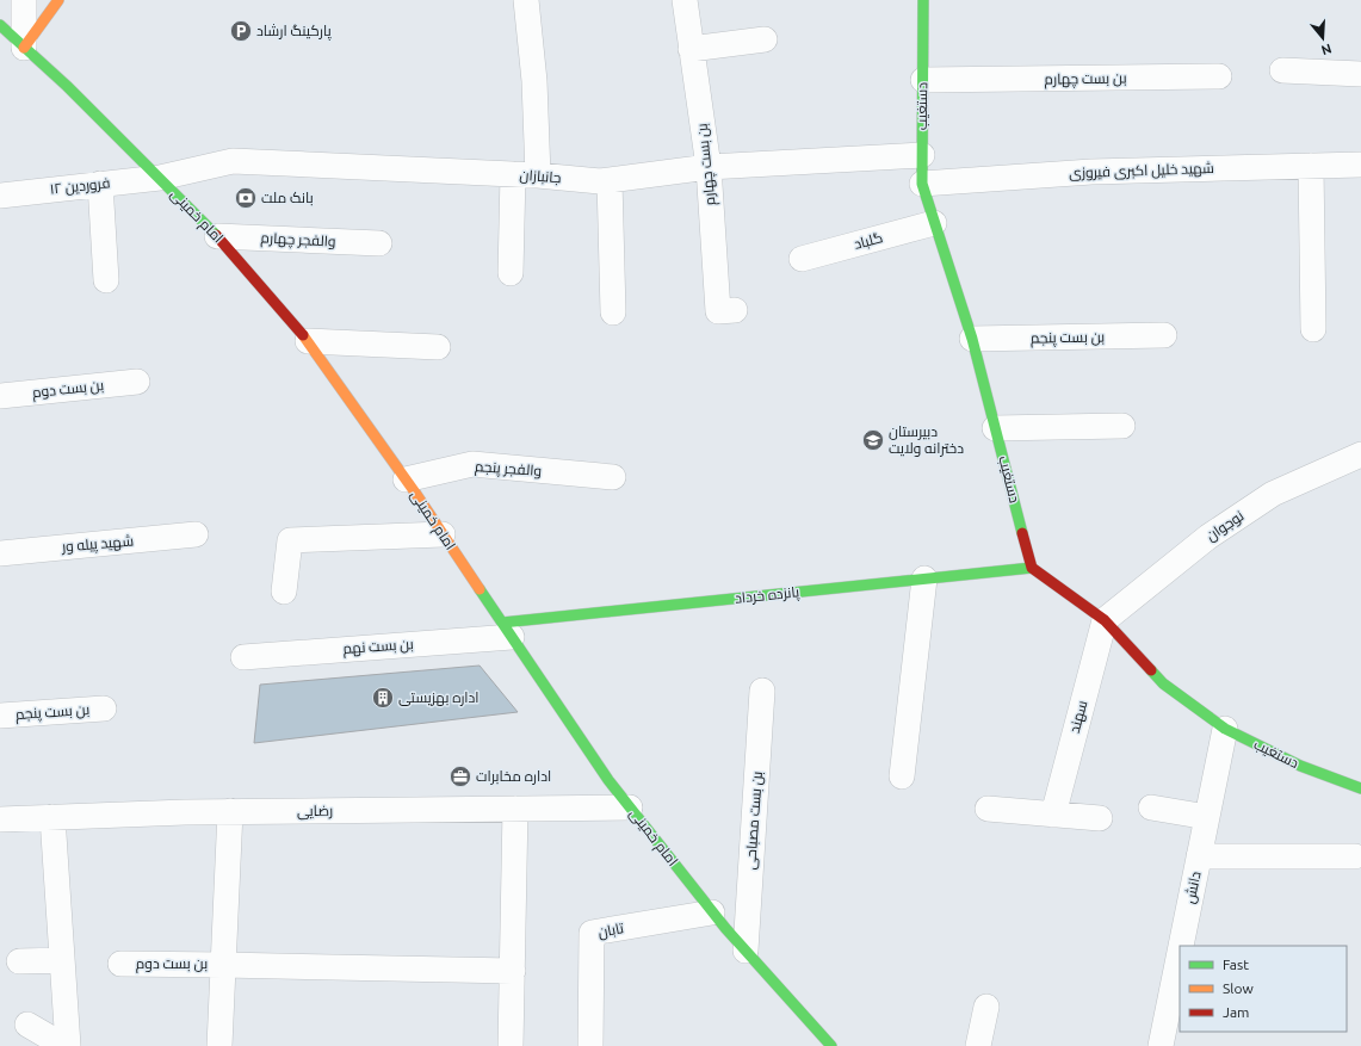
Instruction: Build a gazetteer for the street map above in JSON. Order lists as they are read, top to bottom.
{
  "streets": {
    "street": [
      "بن بست چهارم",
      "دستغیب",
      "شهید خلیل اکبری فیروزی",
      "جانبازان",
      "۱۲ فروردین",
      "امام خمینی",
      "والفجر چهارم",
      "گلباد",
      "بن بست پنجم",
      "بن بست دوم",
      "والفجر پنجم",
      "نوجوان",
      "شهید پیله ور",
      "پانزده خرداد",
      "بن بست نهم",
      "سهند",
      "رضایی",
      "بن بست مصباحی",
      "دانش",
      "تابان"
    ]
  },
  "crossings": [
    ["بن بست چهارم", "دستغیب"],
    ["بن بست چهارم", "جانبازان"],
    ["دستغیب", "شهید خلیل اکبری فیروزی"],
    ["دستغیب", "جانبازان"],
    ["دستغیب", "گلباد"],
    ["دستغیب", "بن بست پنجم"],
    ["دستغیب", "نوجوان"],
    ["دستغیب", "پانزده خرداد"],
    ["دستغیب", "سهند"],
    ["دستغیب", "دانش"],
    ["جانبازان", "۱۲ فروردین"],
    ["جانبازان", "امام خمینی"],
    ["۱۲ فروردین", "امام خمینی"],
    ["امام خمینی", "والفجر چهارم"],
    ["امام خمینی", "والفجر پنجم"],
    ["امام خمینی", "پانزده خرداد"],
    ["امام خمینی", "بن بست نهم"],
    ["امام خمینی", "رضایی"],
    ["امام خمینی", "بن بست مصباحی"],
    ["امام خمینی", "تابان"],
    ["نوجوان", "سهند"],
    ["پانزده خرداد", "بن بست نهم"]
  ],
  "places": {
    "parking": ["پارکینگ ارشاد"],
    "bank": ["بانک ملت"],
    "school or university": ["دبیرستان دخترانه ولایت"],
    "building": ["اداره بهزیستی"],
    "office": ["اداره مخابرات"]
  },
  "legend": ["Fast", "Slow", "Jam"],
  "north": "bottom"
}
